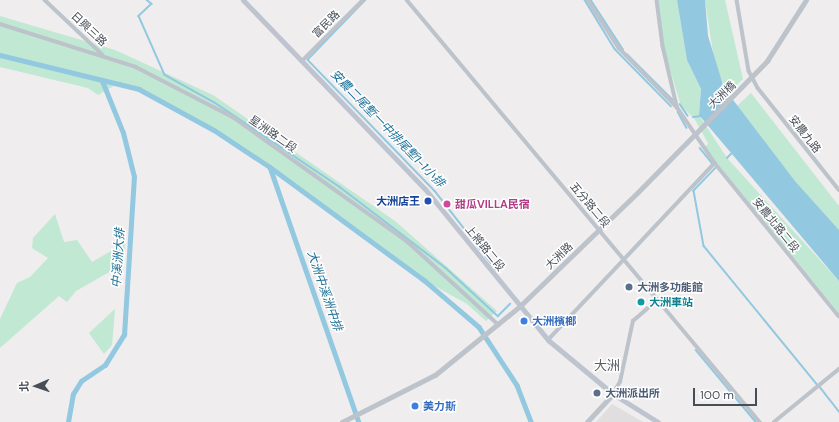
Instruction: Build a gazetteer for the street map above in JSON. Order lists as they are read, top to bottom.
{
  "streets": {
    "main road": ["上將路二段"],
    "street": [
      "富民路",
      "日興三路",
      "大洲橋",
      "星洲路二段",
      "安農九路",
      "五分路二段",
      "安農北路二段",
      "大洲路"
    ]
  },
  "crossings": [
    ["富民路", "上將路二段"],
    ["日興三路", "星洲路二段"],
    ["大洲橋", "大洲路"],
    ["星洲路二段", "大洲路"],
    ["五分路二段", "大洲路"],
    ["上將路二段", "大洲路"]
  ],
  "districts": ["大洲"],
  "water": ["安農二尾塹一中排尾塹1-1小排", "中溪洲大排", "大洲中溪洲中排"],
  "places": [
    "大洲店王",
    "甜瓜VILLA民宿",
    "大洲多功能館",
    "大洲車站",
    "大洲檳榔",
    "大洲派出所",
    "美力斯"
  ],
  "scale_bar": "100 m",
  "north": "left"
}
